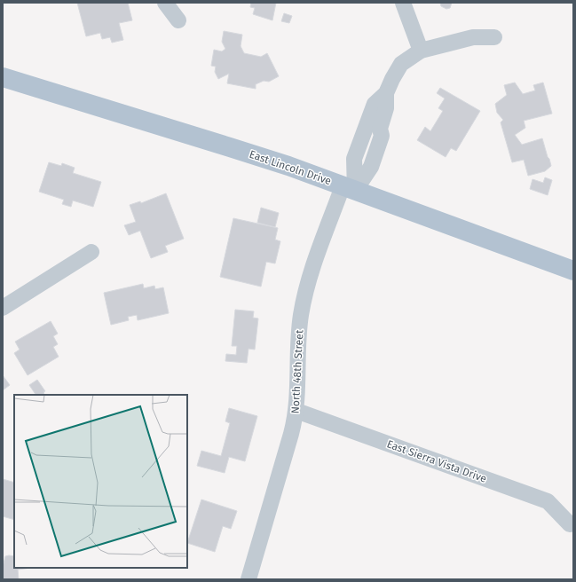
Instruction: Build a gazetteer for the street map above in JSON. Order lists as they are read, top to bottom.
{
  "streets": {
    "main road": ["East Lincoln Drive"],
    "street": ["North 48th Street", "East Sierra Vista Drive"]
  },
  "crossings": [
    ["East Lincoln Drive", "North 48th Street"],
    ["North 48th Street", "East Sierra Vista Drive"]
  ]
}
